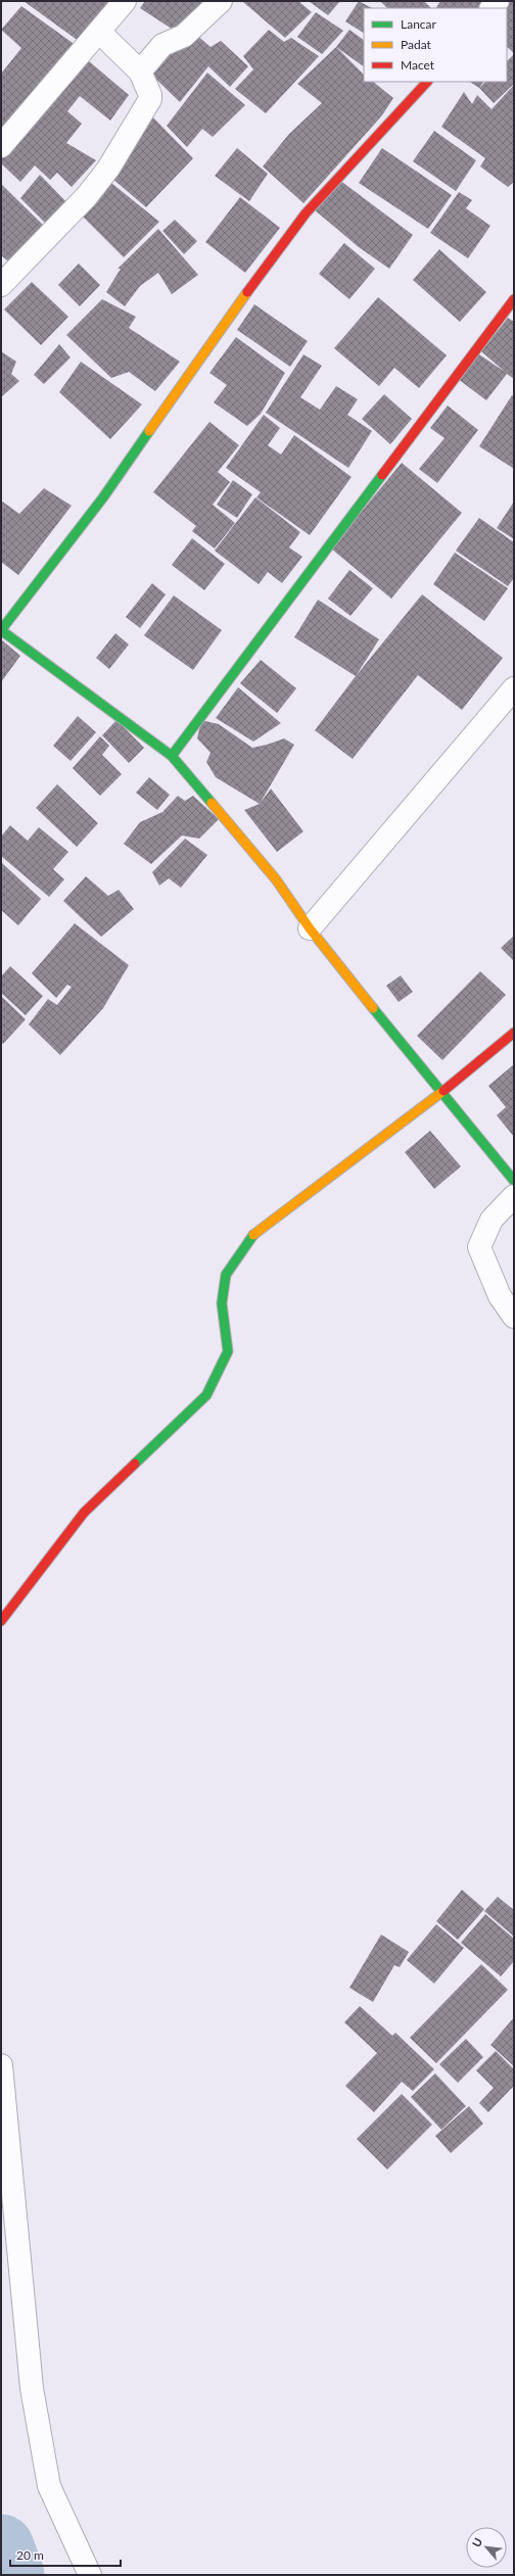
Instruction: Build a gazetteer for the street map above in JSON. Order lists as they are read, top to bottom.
{
  "legend": ["Lancar", "Padat", "Macet"],
  "scale_bar": "20 m",
  "north": "top left"
}
